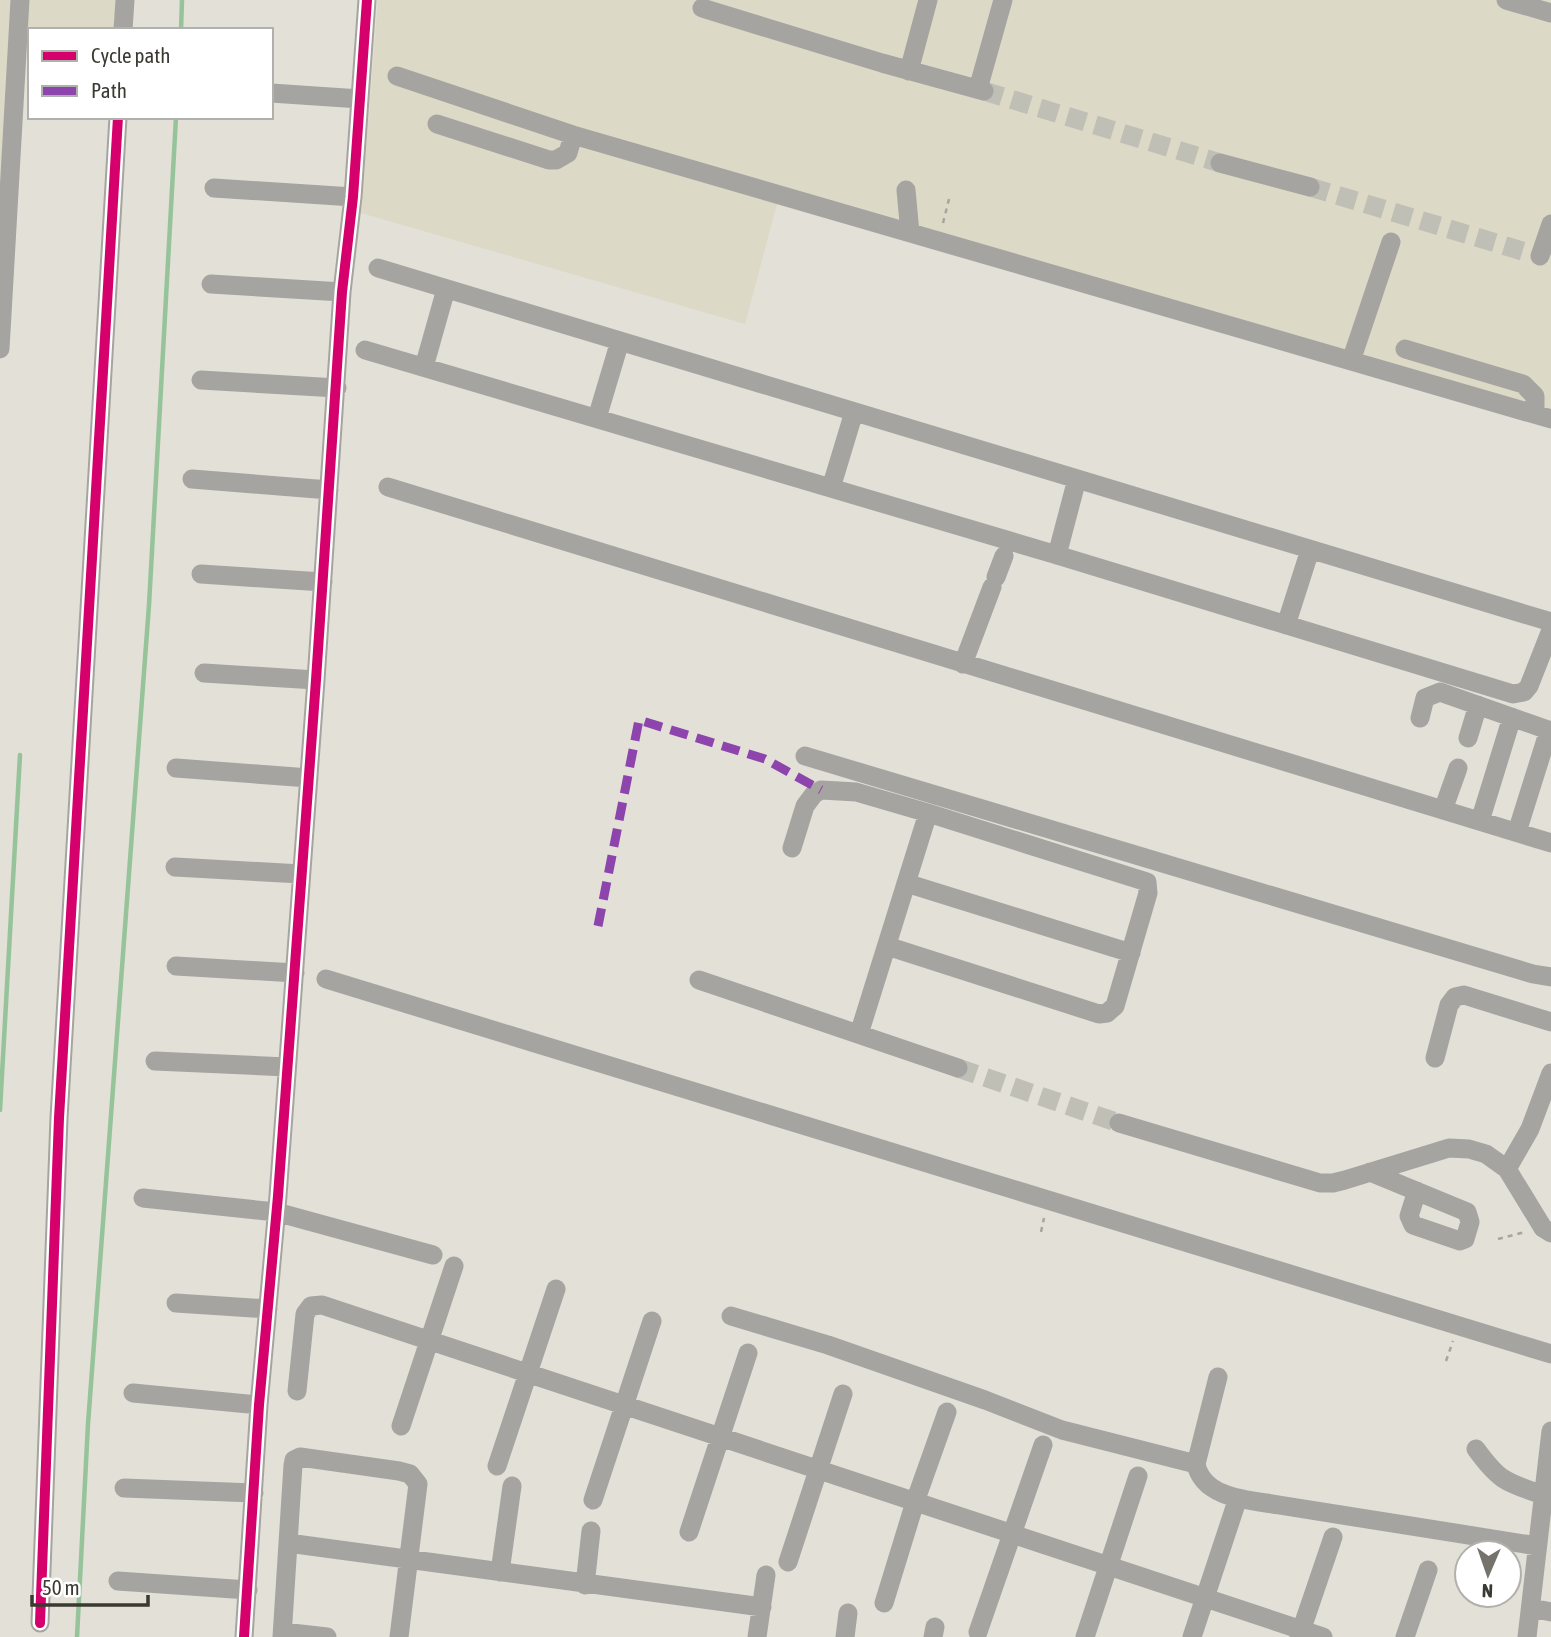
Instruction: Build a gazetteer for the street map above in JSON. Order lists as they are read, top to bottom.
{
  "legend": ["Cycle path", "Path"],
  "scale_bar": "50 m",
  "north": "bottom"
}
